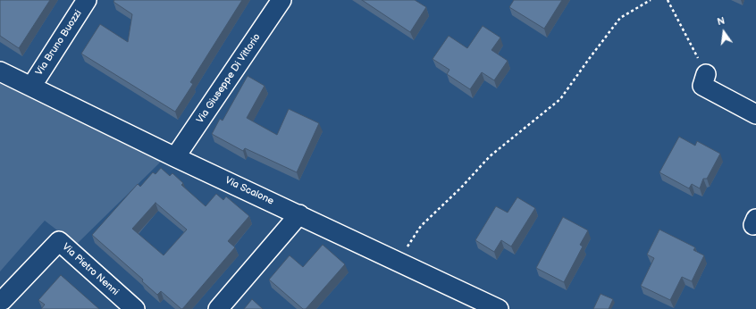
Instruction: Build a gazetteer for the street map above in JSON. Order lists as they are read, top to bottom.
{
  "streets": {
    "street": [
      "Via Bruno Buozzi",
      "Via Giuseppe Di Vittorio",
      "Via Scalone",
      "Via Pietro Nenni"
    ]
  },
  "crossings": [
    ["Via Bruno Buozzi", "Via Scalone"],
    ["Via Giuseppe Di Vittorio", "Via Scalone"]
  ],
  "north": "top"
}
